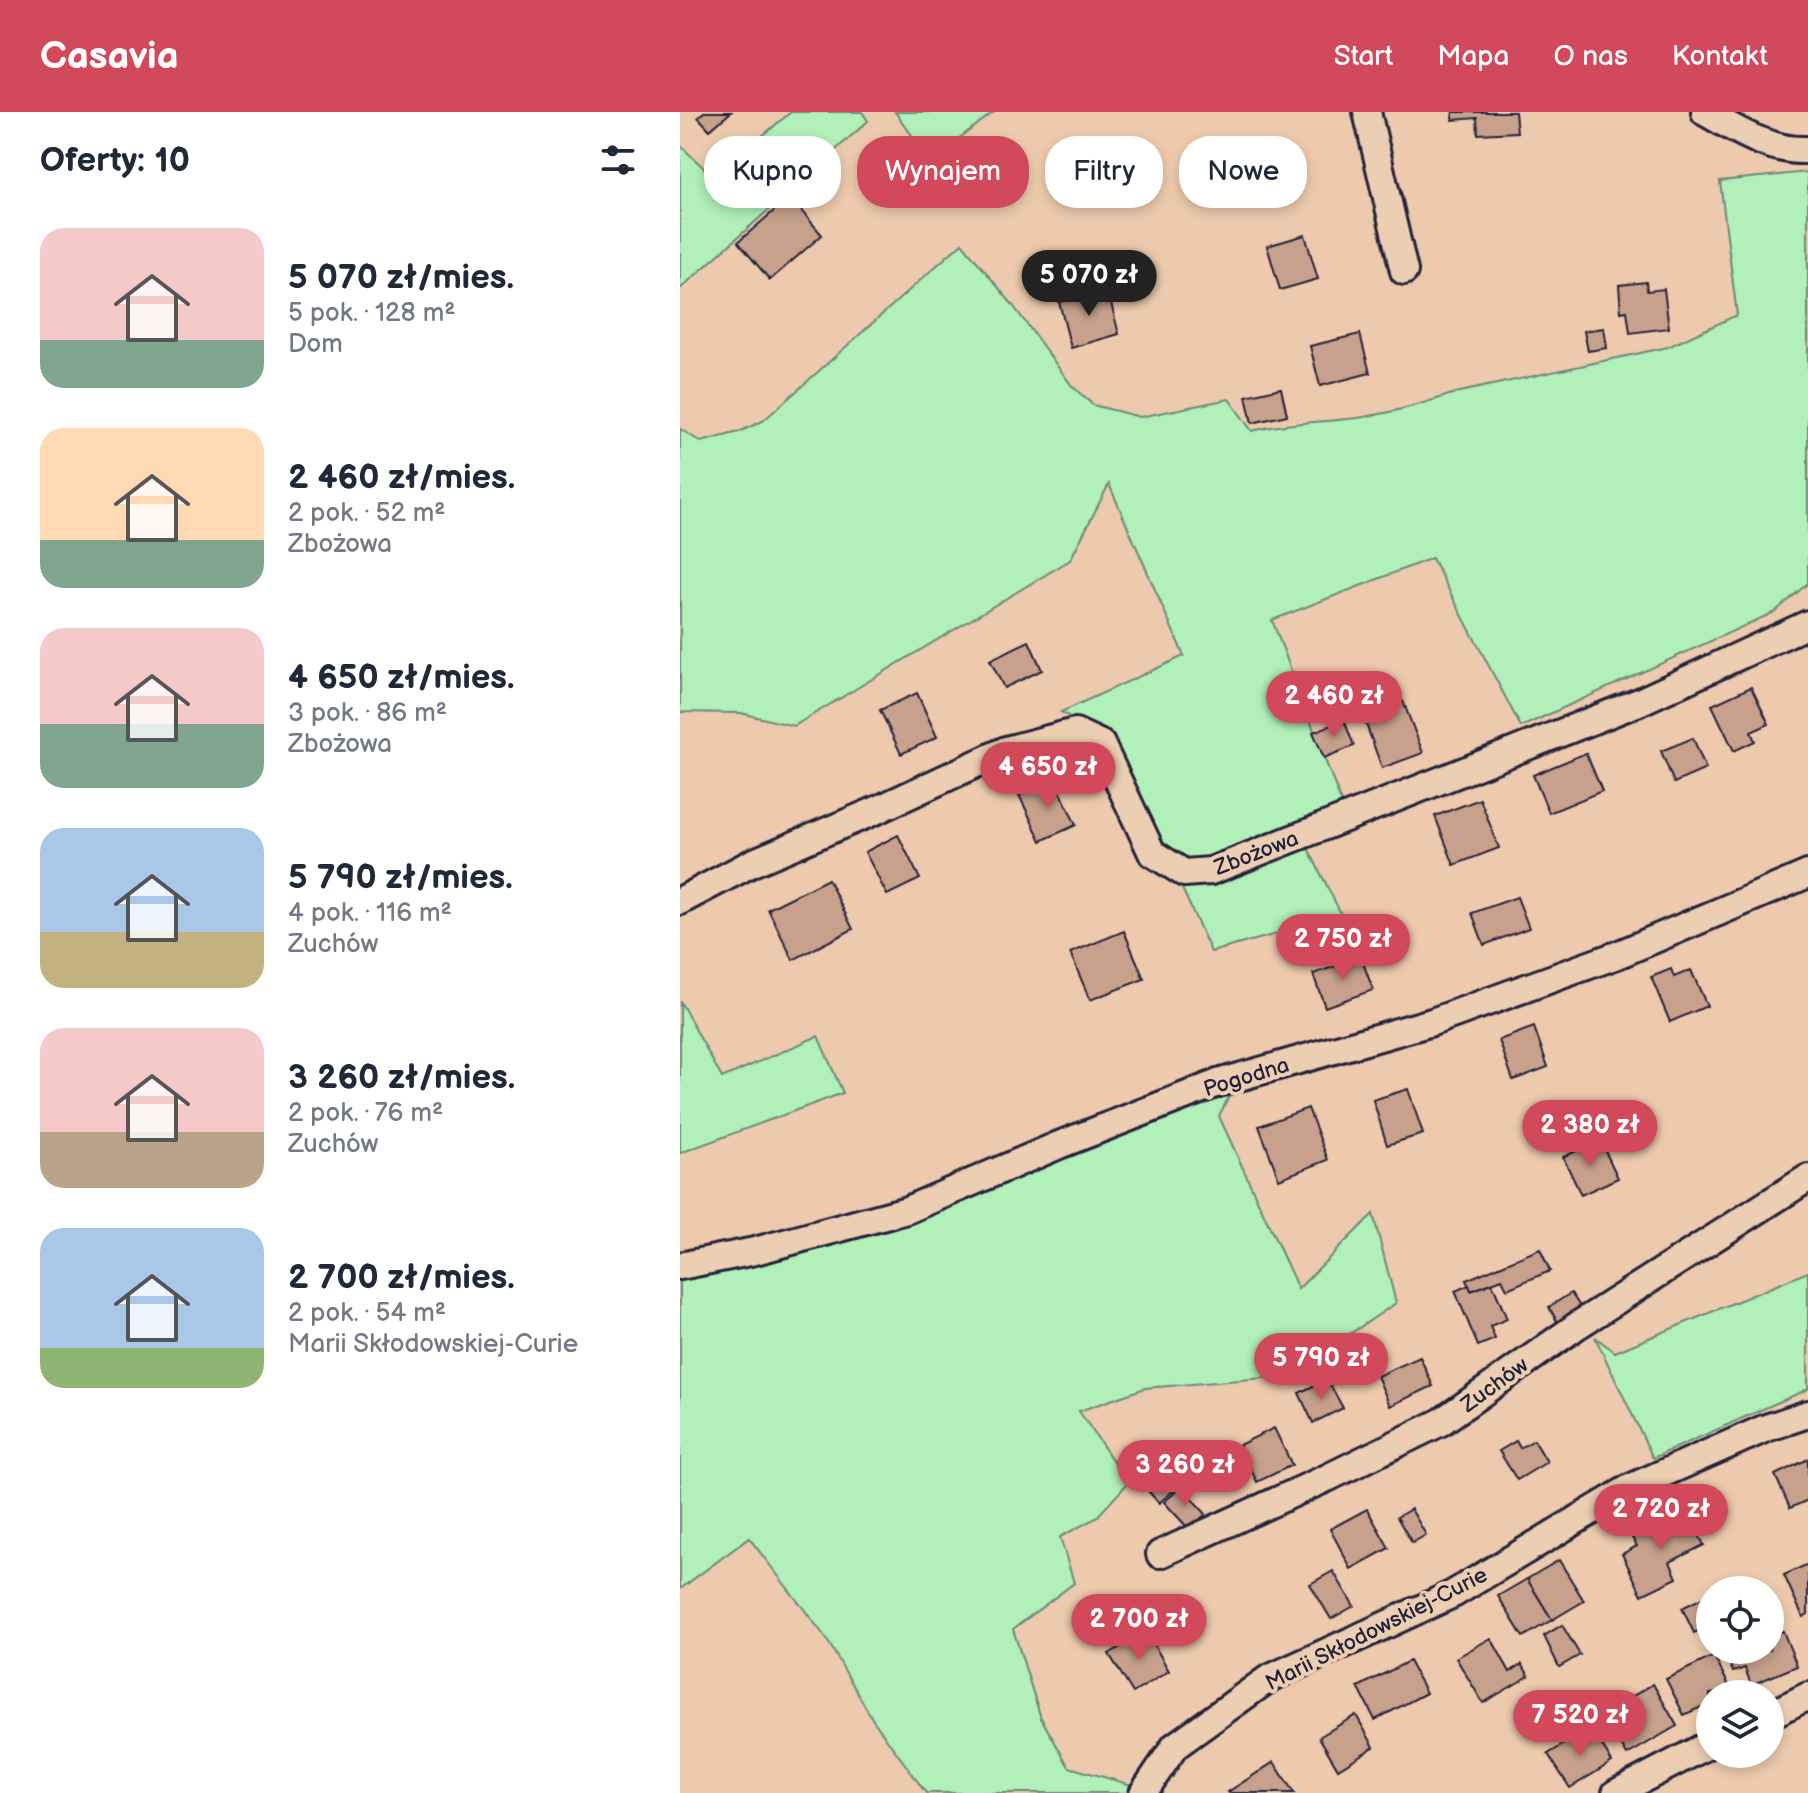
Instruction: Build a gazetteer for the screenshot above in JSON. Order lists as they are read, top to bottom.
{
  "streets": {
    "street": [
      "Zbożowa",
      "Pogodna",
      "Zuchów",
      "Marii Skłodowskiej-Curie"
    ]
  },
  "page": {
    "header": "Casavia",
    "nav": [
      "Start",
      "Mapa",
      "O nas",
      "Kontakt"
    ],
    "heading": "Oferty: 10",
    "chip": [
      "Kupno",
      "Wynajem",
      "Filtry",
      "Nowe"
    ],
    "list": [
      {
        "name": "5 070 zł/mies.",
        "note": "5 pok. · 128 m² · Dom"
      },
      {
        "name": "2 460 zł/mies.",
        "note": "2 pok. · 52 m² · Zbożowa"
      },
      {
        "name": "4 650 zł/mies.",
        "note": "3 pok. · 86 m² · Zbożowa"
      },
      {
        "name": "5 790 zł/mies.",
        "note": "4 pok. · 116 m² · Zuchów"
      },
      {
        "name": "3 260 zł/mies.",
        "note": "2 pok. · 76 m² · Zuchów"
      },
      {
        "name": "2 700 zł/mies.",
        "note": "2 pok. · 54 m² · Marii Skłodowskiej-Curie"
      }
    ],
    "price": [
      "5 070 zł",
      "2 460 zł",
      "4 650 zł",
      "2 750 zł",
      "2 380 zł",
      "5 790 zł",
      "3 260 zł",
      "2 720 zł",
      "2 700 zł",
      "7 520 zł"
    ]
  }
}
